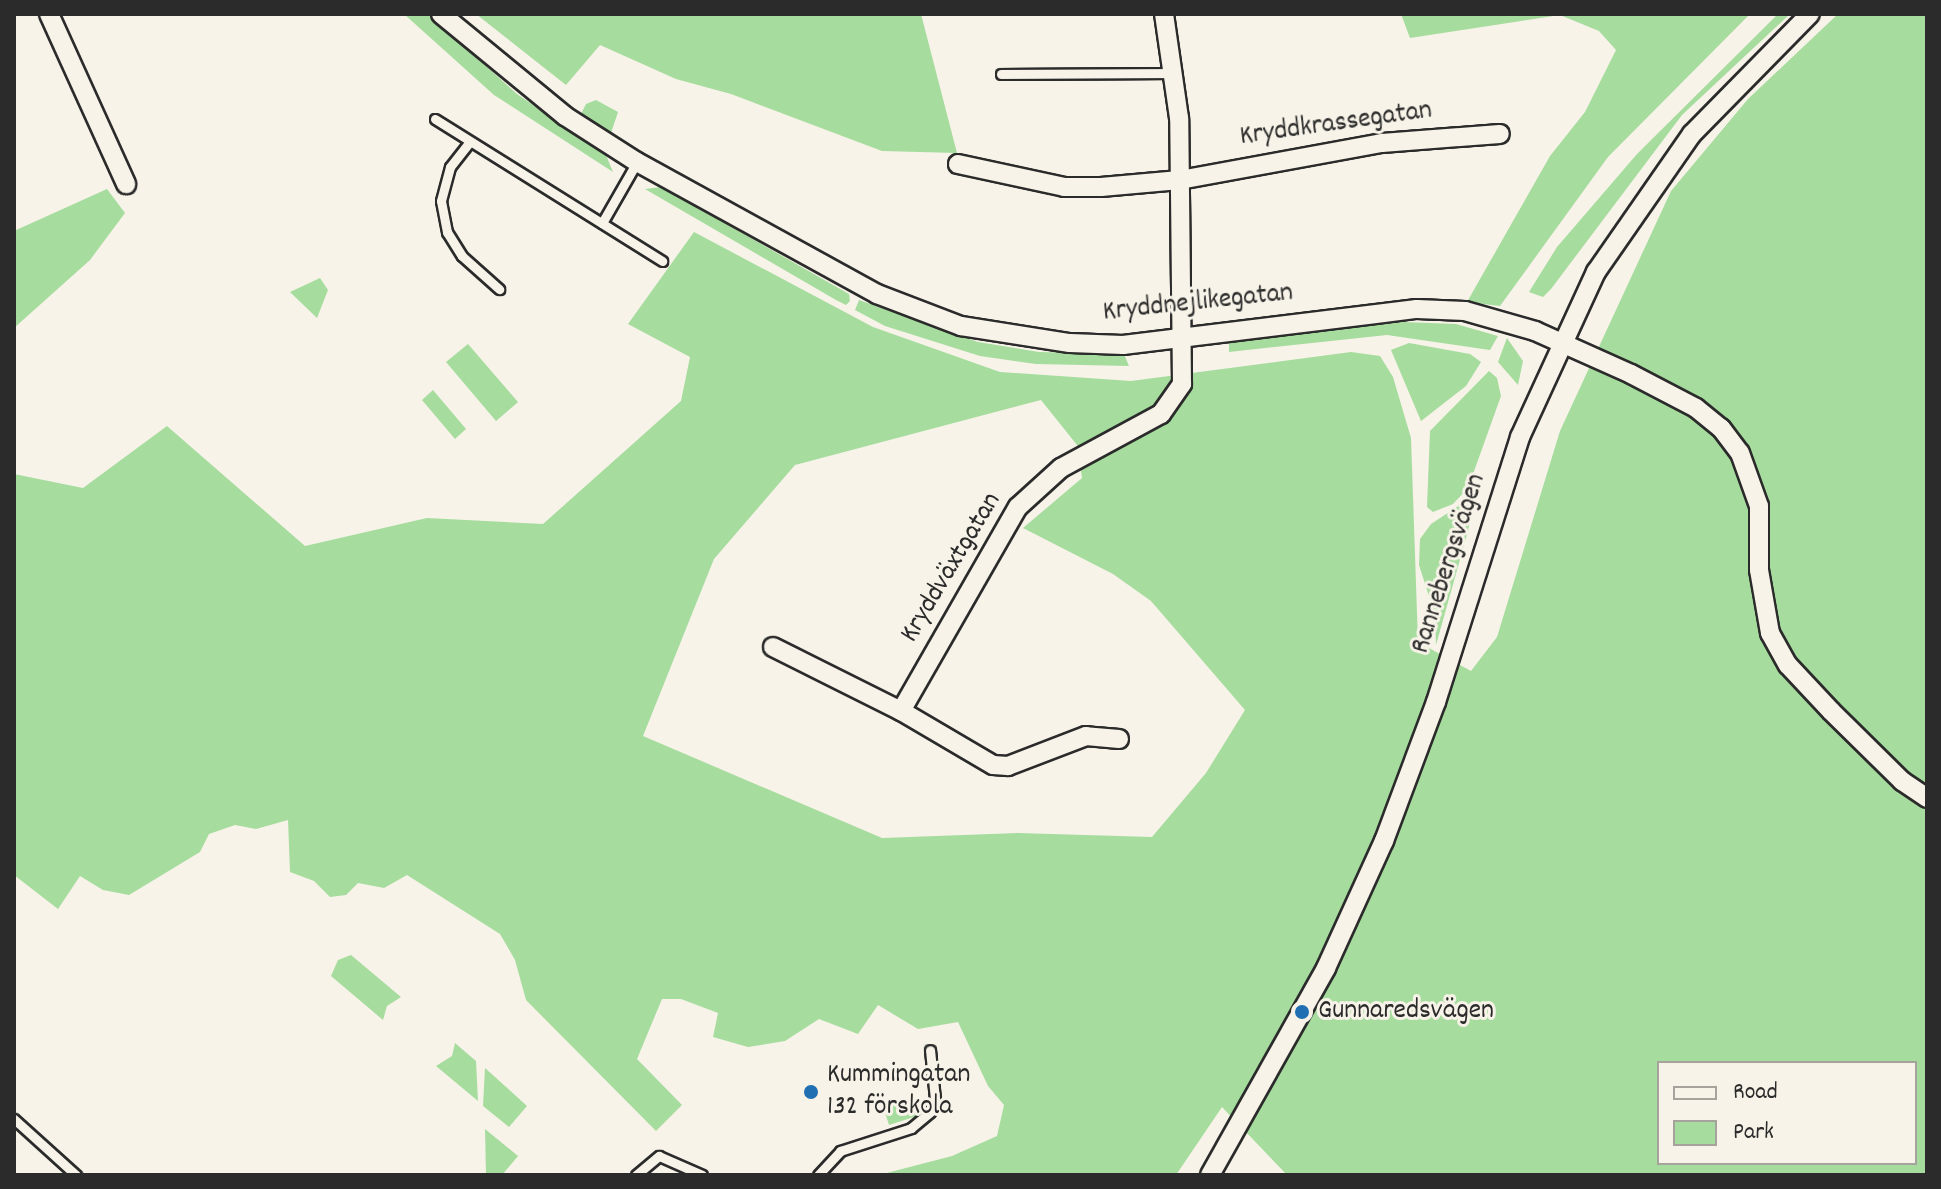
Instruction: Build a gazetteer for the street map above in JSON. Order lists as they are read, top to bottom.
{
  "streets": {
    "street": [
      "Kryddkrassegatan",
      "Kryddnejlikegatan",
      "Rannebergsvägen",
      "Kryddväxtgatan"
    ]
  },
  "crossings": [
    ["Kryddnejlikegatan", "Rannebergsvägen"],
    ["Kryddnejlikegatan", "Kryddväxtgatan"]
  ],
  "places": ["Gunnaredsvägen", "Kummingatan 132 förskola"],
  "legend": ["Road", "Park"]
}
